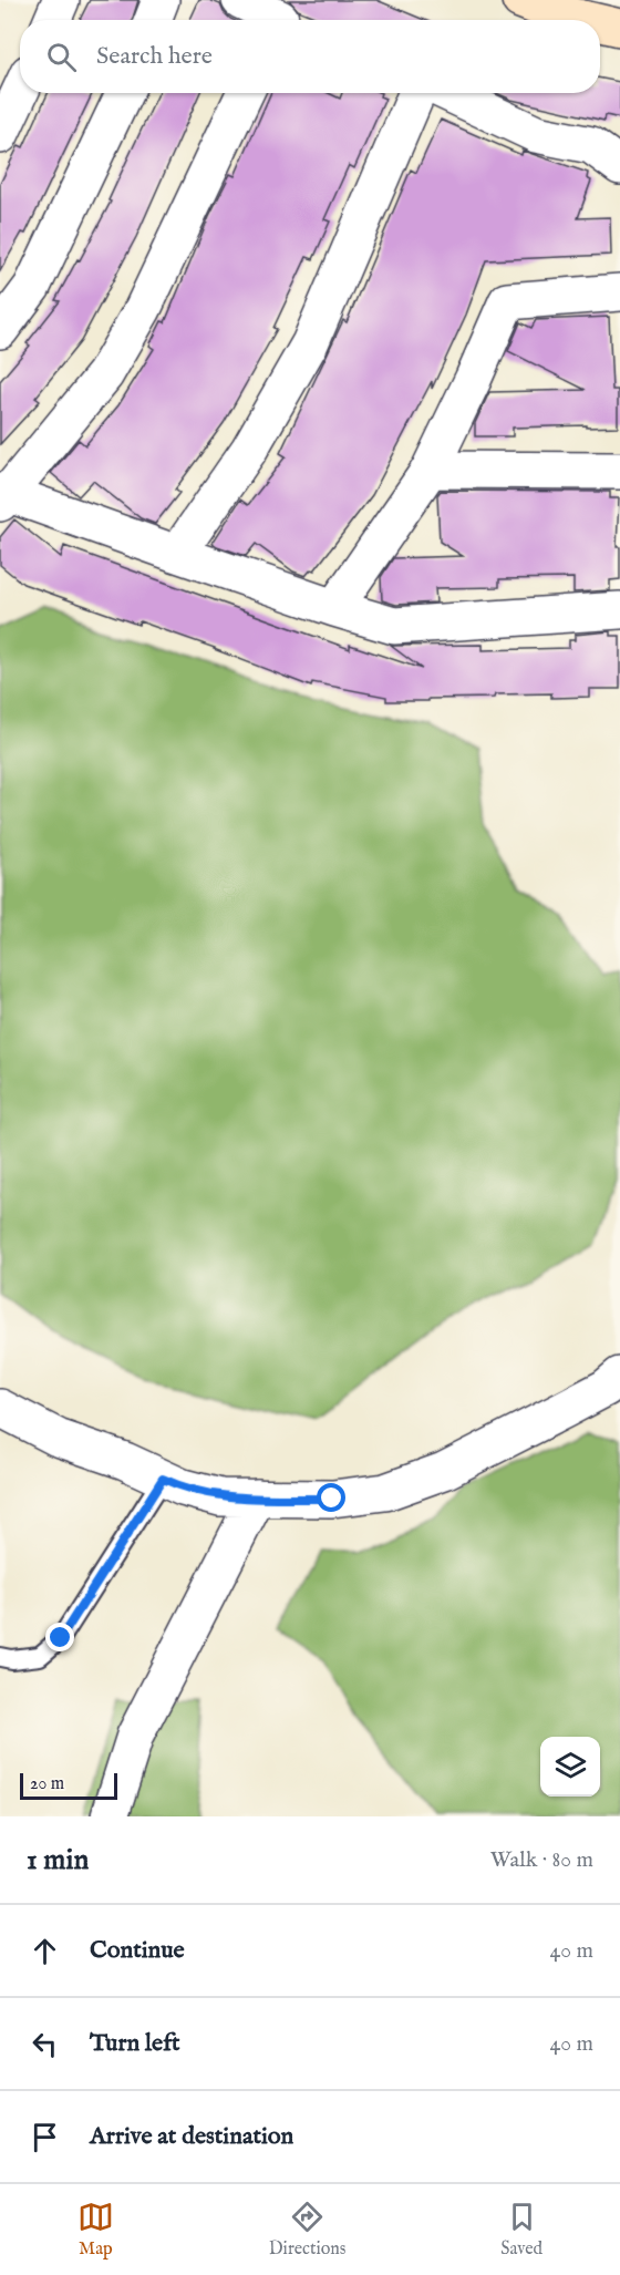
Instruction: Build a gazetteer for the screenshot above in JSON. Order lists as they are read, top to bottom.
{
  "scale_bar": "20 m",
  "page": {
    "search": "Search here",
    "scale": "20 m",
    "heading": ["1 min", "Walk · 80 m"],
    "list": [
      ["Continue", "40 m"],
      ["Turn left", "40 m"],
      "Arrive at destination"
    ],
    "nav": ["Map", "Directions", "Saved"]
  }
}
